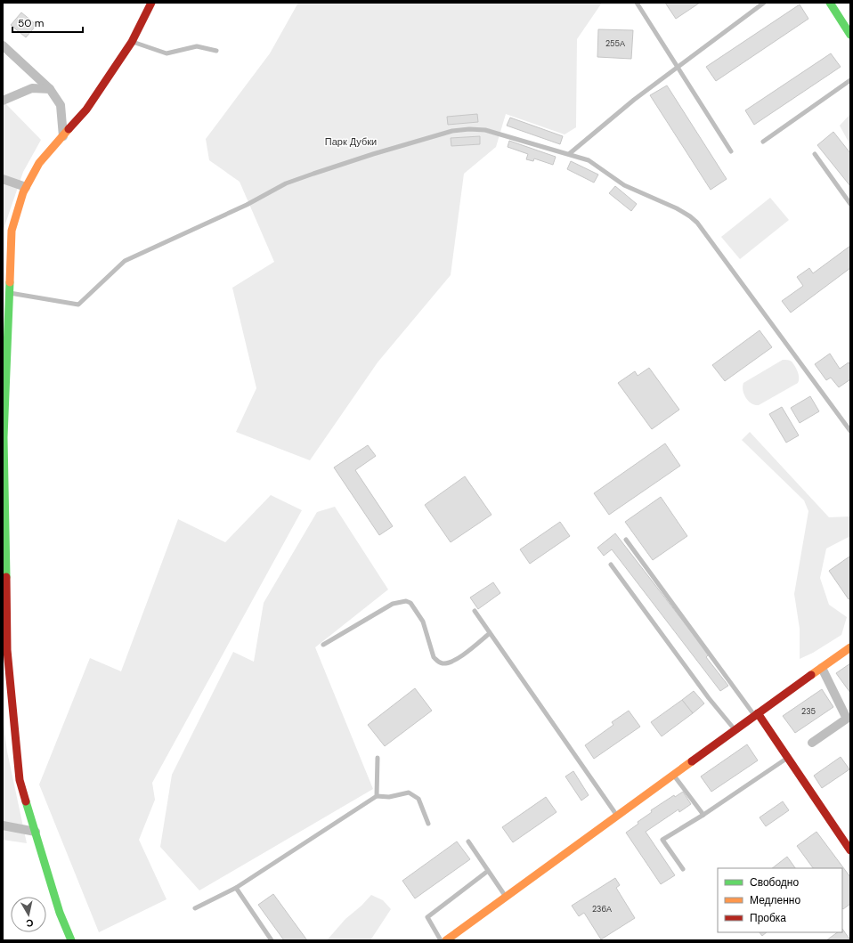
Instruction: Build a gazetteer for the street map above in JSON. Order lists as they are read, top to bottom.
{
  "parks": ["Парк Дубки"],
  "house_numbers": ["255А", "235", "236А"],
  "legend": ["Свободно", "Медленно", "Пробка"],
  "scale_bar": "50 m",
  "north": "bottom"
}
